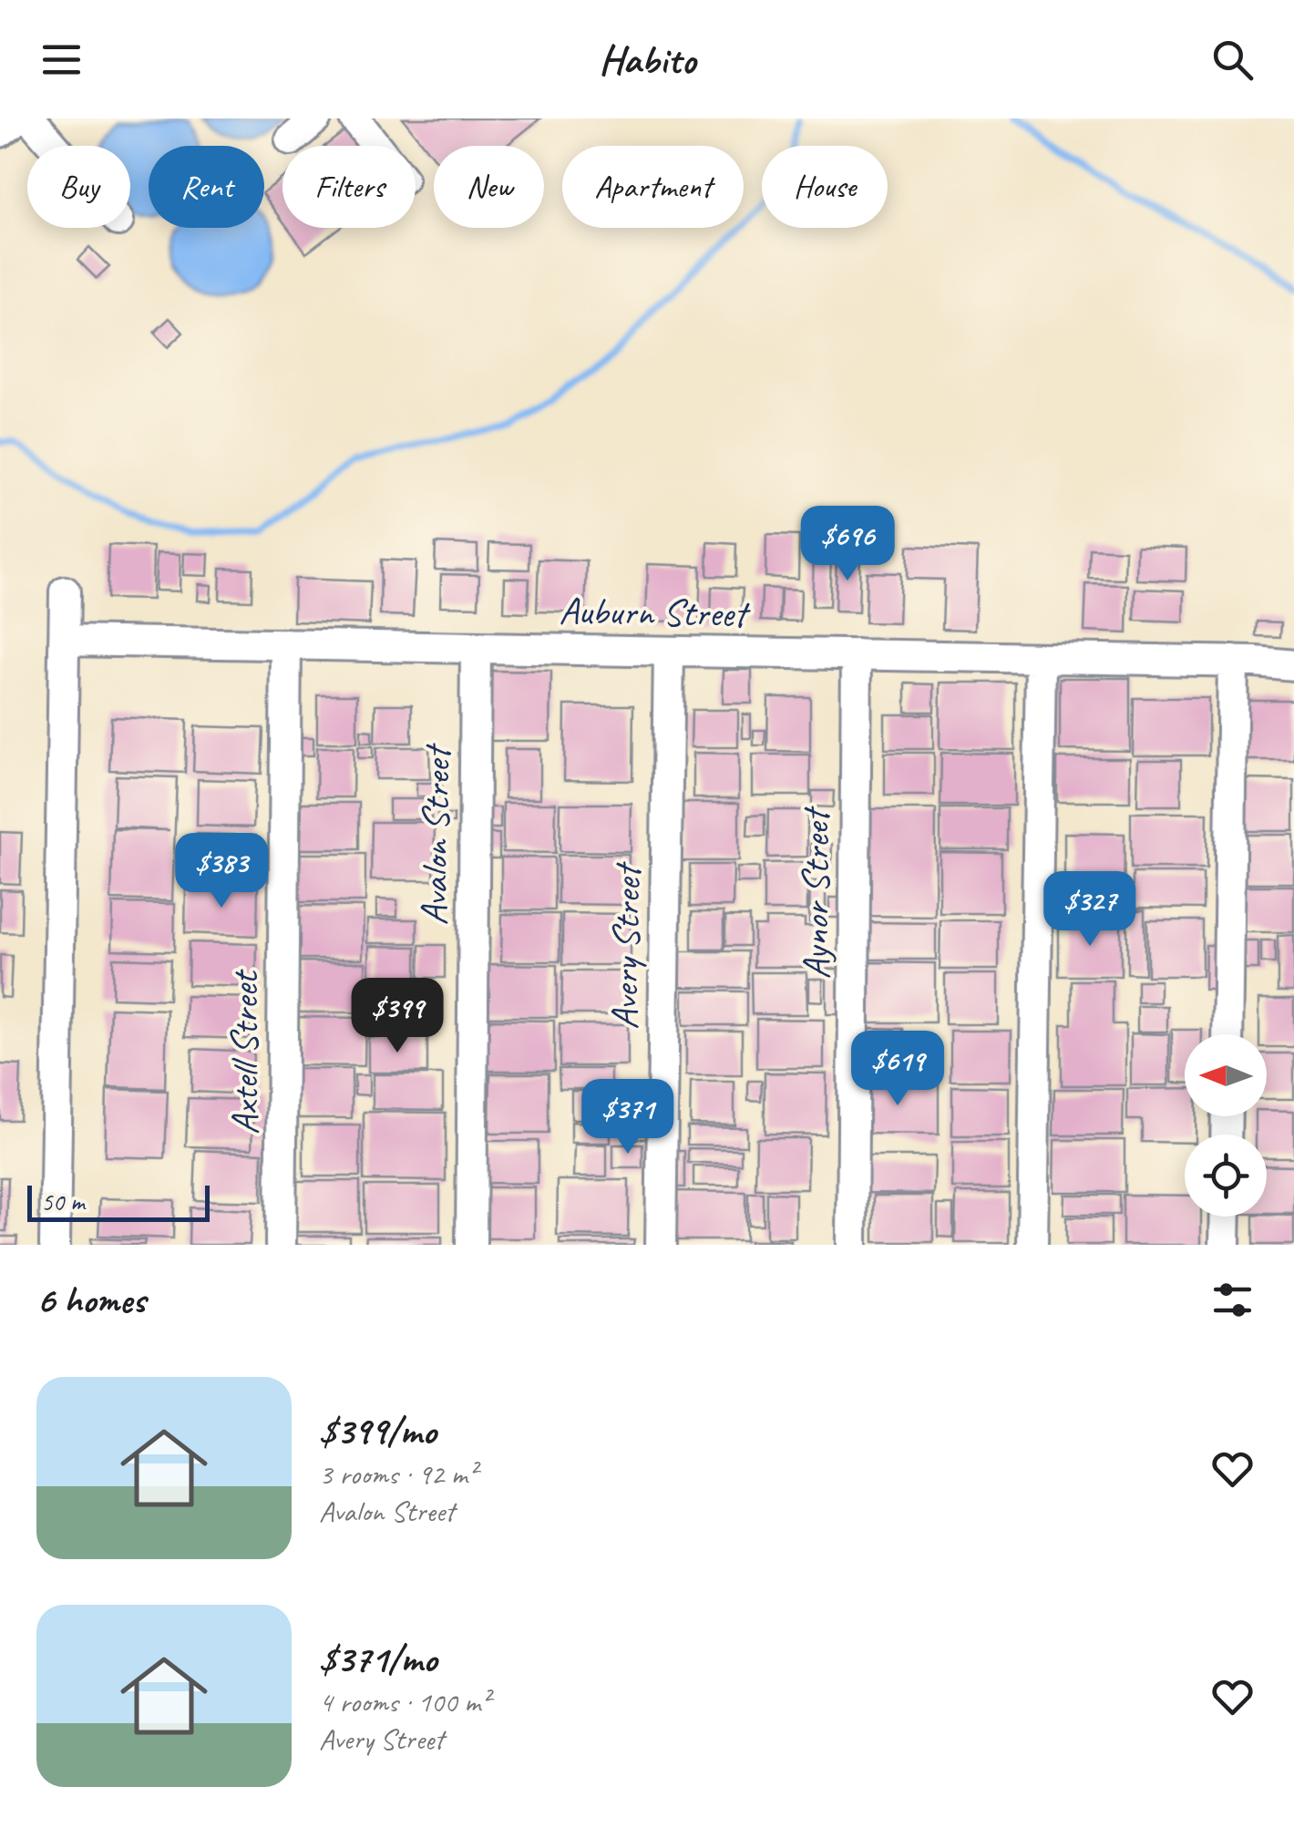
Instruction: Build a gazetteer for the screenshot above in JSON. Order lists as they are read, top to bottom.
{
  "streets": {
    "street": [
      "Auburn Street",
      "Avalon Street",
      "Aynor Street",
      "Avery Street",
      "Axtell Street"
    ]
  },
  "crossings": [
    ["Auburn Street", "Avalon Street"],
    ["Auburn Street", "Aynor Street"],
    ["Auburn Street", "Avery Street"],
    ["Auburn Street", "Axtell Street"]
  ],
  "scale_bar": "50 m",
  "north": "left",
  "page": {
    "header": "Habito",
    "chip": [
      "Buy",
      "Rent",
      "Filters",
      "New",
      "Apartment",
      "House"
    ],
    "price": [
      "$696",
      "$383",
      "$327",
      "$399",
      "$619",
      "$371"
    ],
    "scale": "50 m",
    "heading": "6 homes",
    "list": [
      {
        "name": "$399/mo",
        "note": "3 rooms · 92 m² · Avalon Street"
      },
      {
        "name": "$371/mo",
        "note": "4 rooms · 100 m² · Avery Street"
      }
    ]
  }
}
